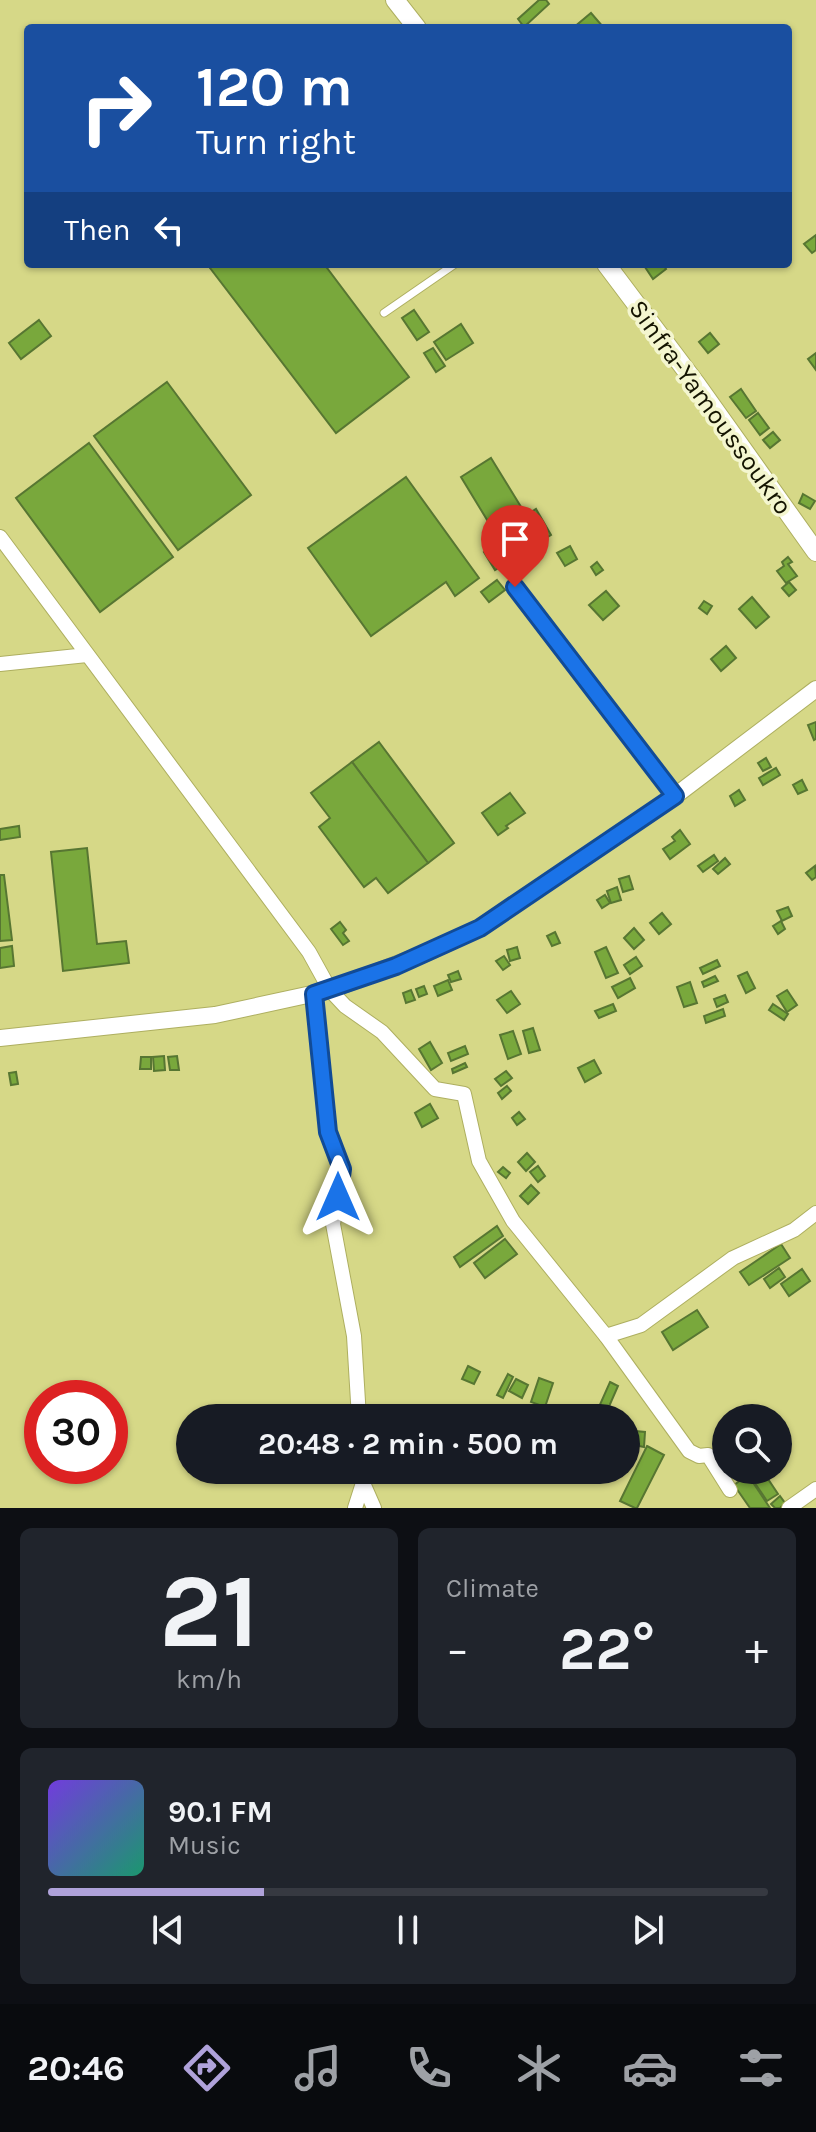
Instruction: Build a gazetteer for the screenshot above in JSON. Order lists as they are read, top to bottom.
{
  "streets": {
    "main road": ["Sinfra-Yamoussoukro"]
  },
  "page": {
    "turn": ["120 m", "Turn right"],
    "then": "Then",
    "limit": "30",
    "trip": "20:48 · 2 min · 500 m",
    "tile": [
      ["21", "km/h"],
      "Climate"
    ],
    "heat": ["−", "22°", "+"],
    "song": ["90.1 FM", "Music"],
    "tabs": "20:46"
  }
}
